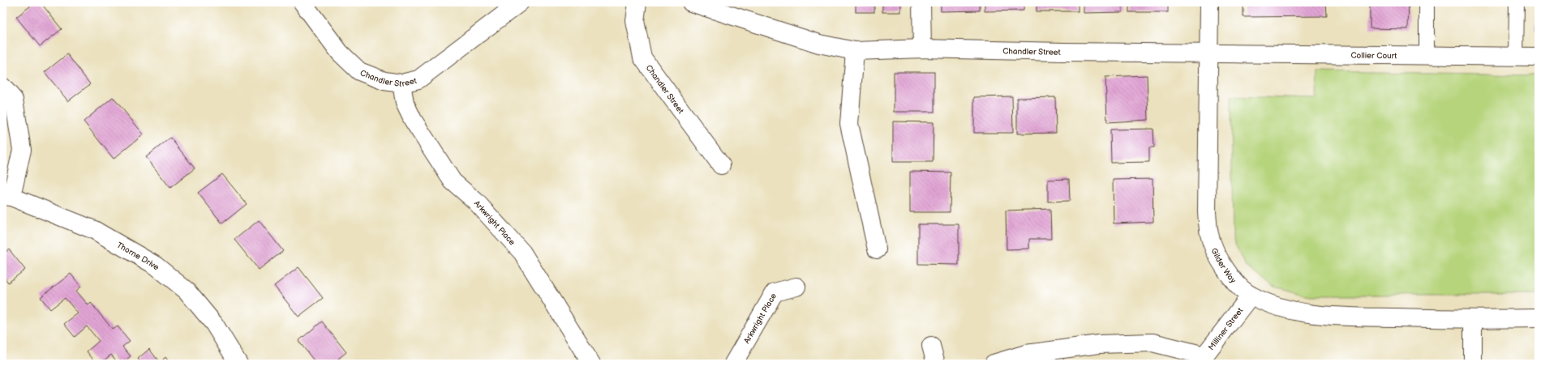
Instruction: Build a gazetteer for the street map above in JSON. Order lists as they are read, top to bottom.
{
  "streets": {
    "street": [
      "Chandler Street",
      "Collier Court",
      "Arkwright Place",
      "Thorne Drive",
      "Gilder Way",
      "Milliner Street"
    ]
  },
  "crossings": [
    ["Chandler Street", "Collier Court"],
    ["Chandler Street", "Arkwright Place"],
    ["Chandler Street", "Gilder Way"],
    ["Collier Court", "Gilder Way"],
    ["Gilder Way", "Milliner Street"]
  ]
}
